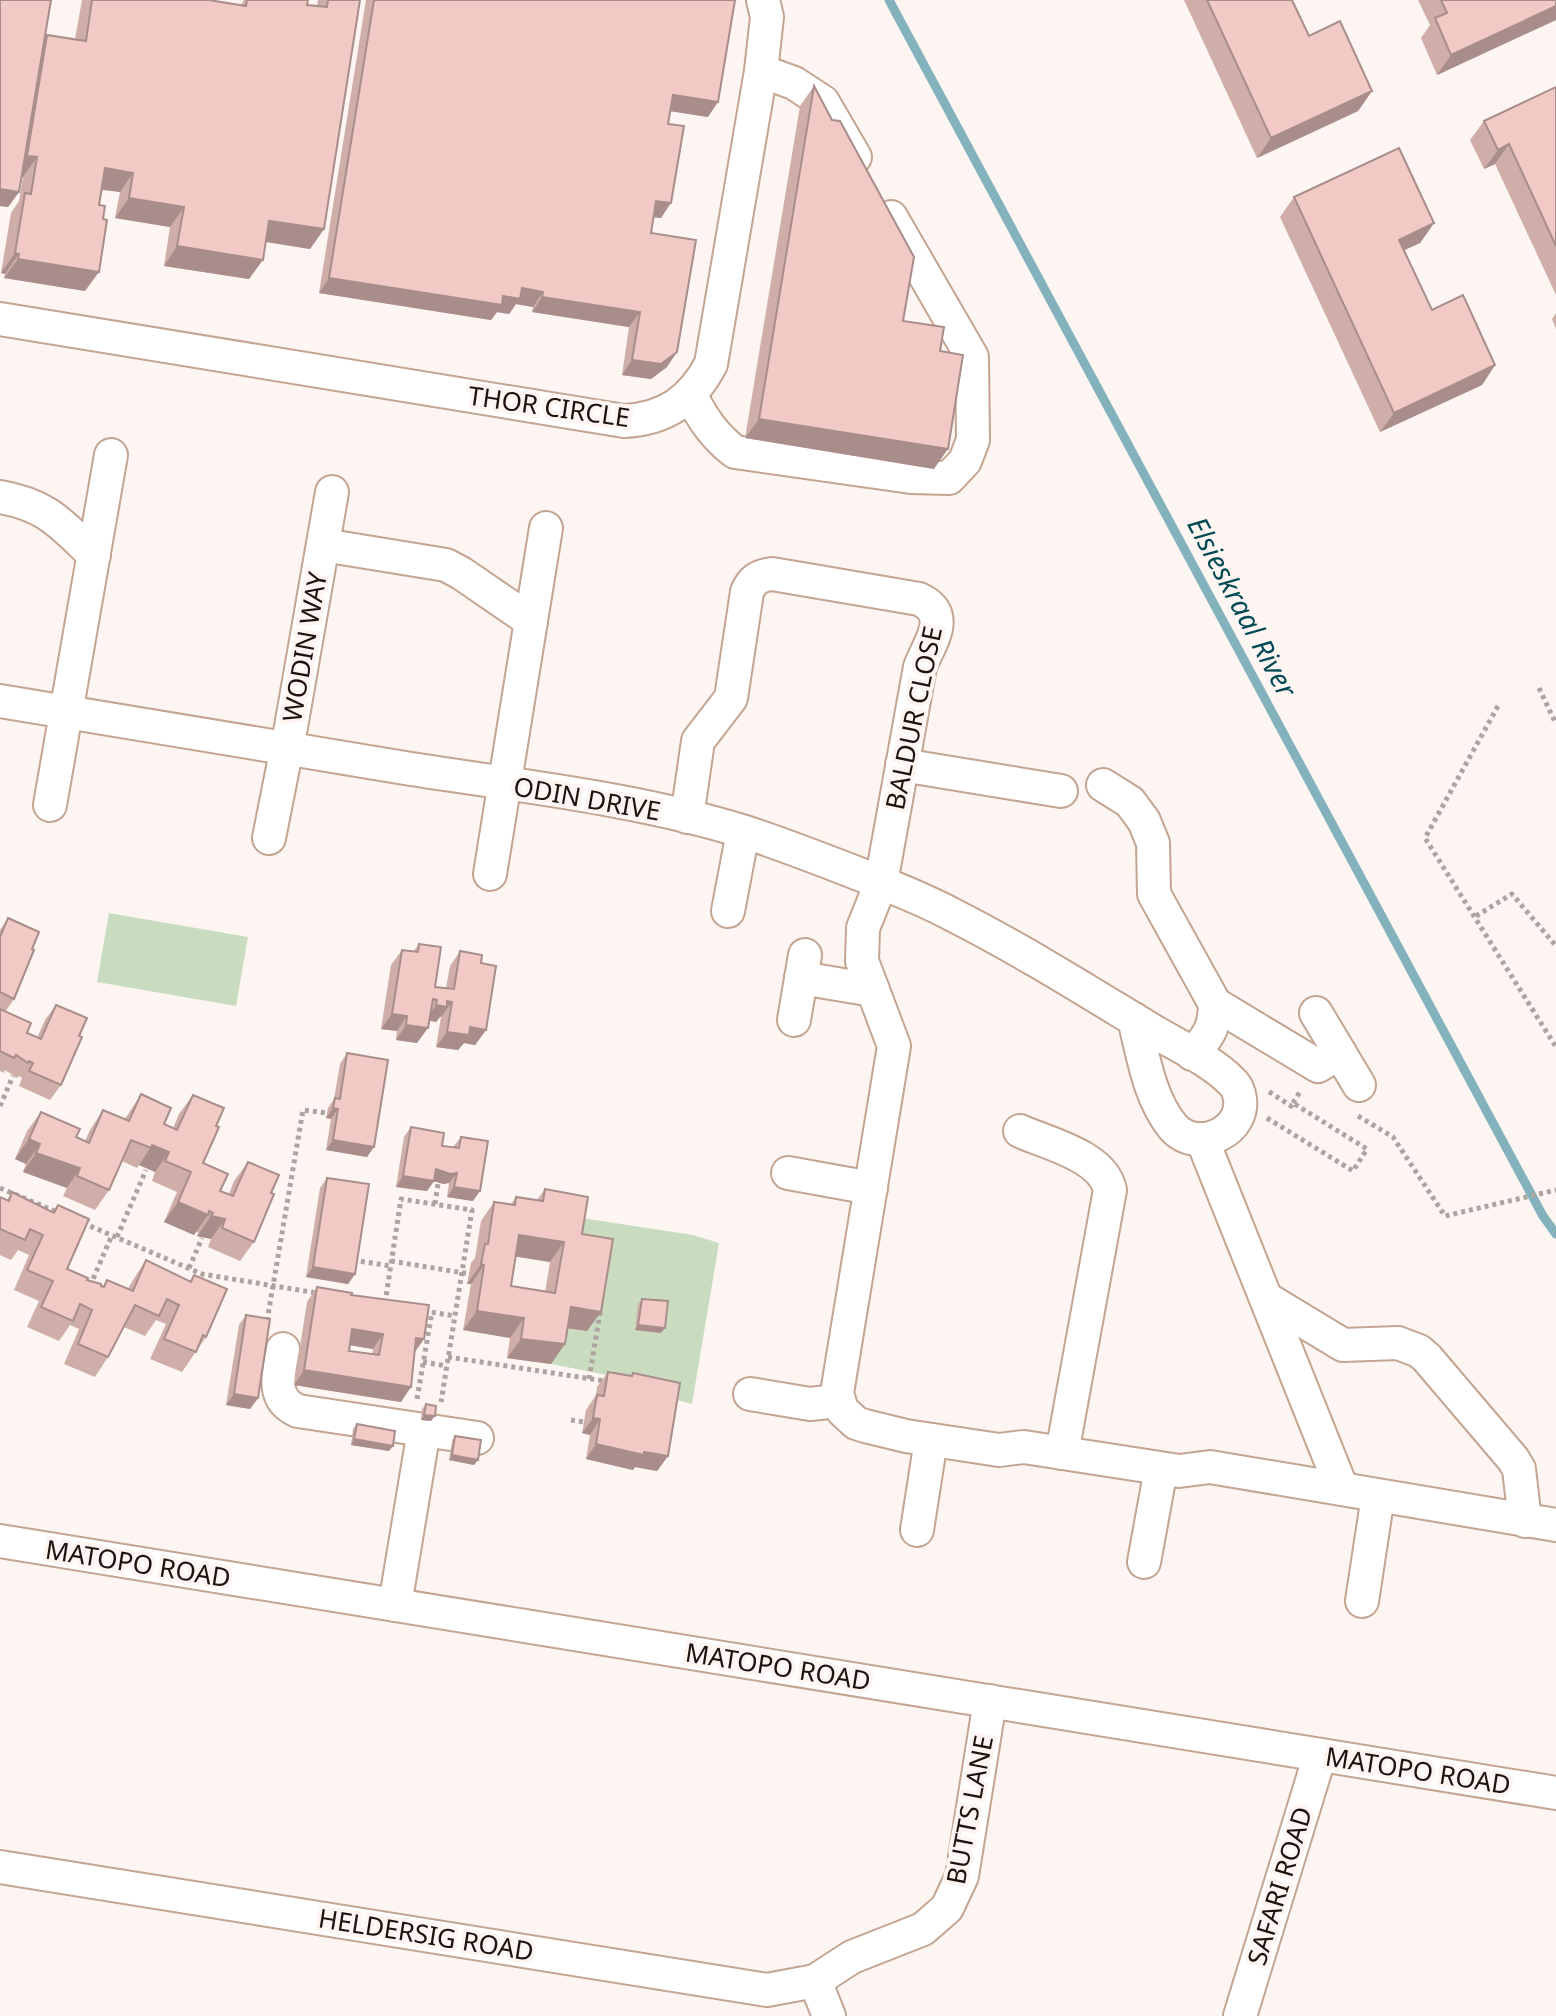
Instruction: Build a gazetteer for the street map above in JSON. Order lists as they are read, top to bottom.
{
  "streets": {
    "street": [
      "THOR CIRCLE",
      "WODIN WAY",
      "BALDUR CLOSE",
      "ODIN DRIVE",
      "MATOPO ROAD",
      "BUTTS LANE",
      "SAFARI ROAD",
      "HELDERSIG ROAD"
    ]
  },
  "crossings": [
    ["WODIN WAY", "ODIN DRIVE"],
    ["BALDUR CLOSE", "ODIN DRIVE"],
    ["MATOPO ROAD", "BUTTS LANE"],
    ["MATOPO ROAD", "SAFARI ROAD"],
    ["BUTTS LANE", "HELDERSIG ROAD"]
  ],
  "water": ["Elsieskraal River"]
}
